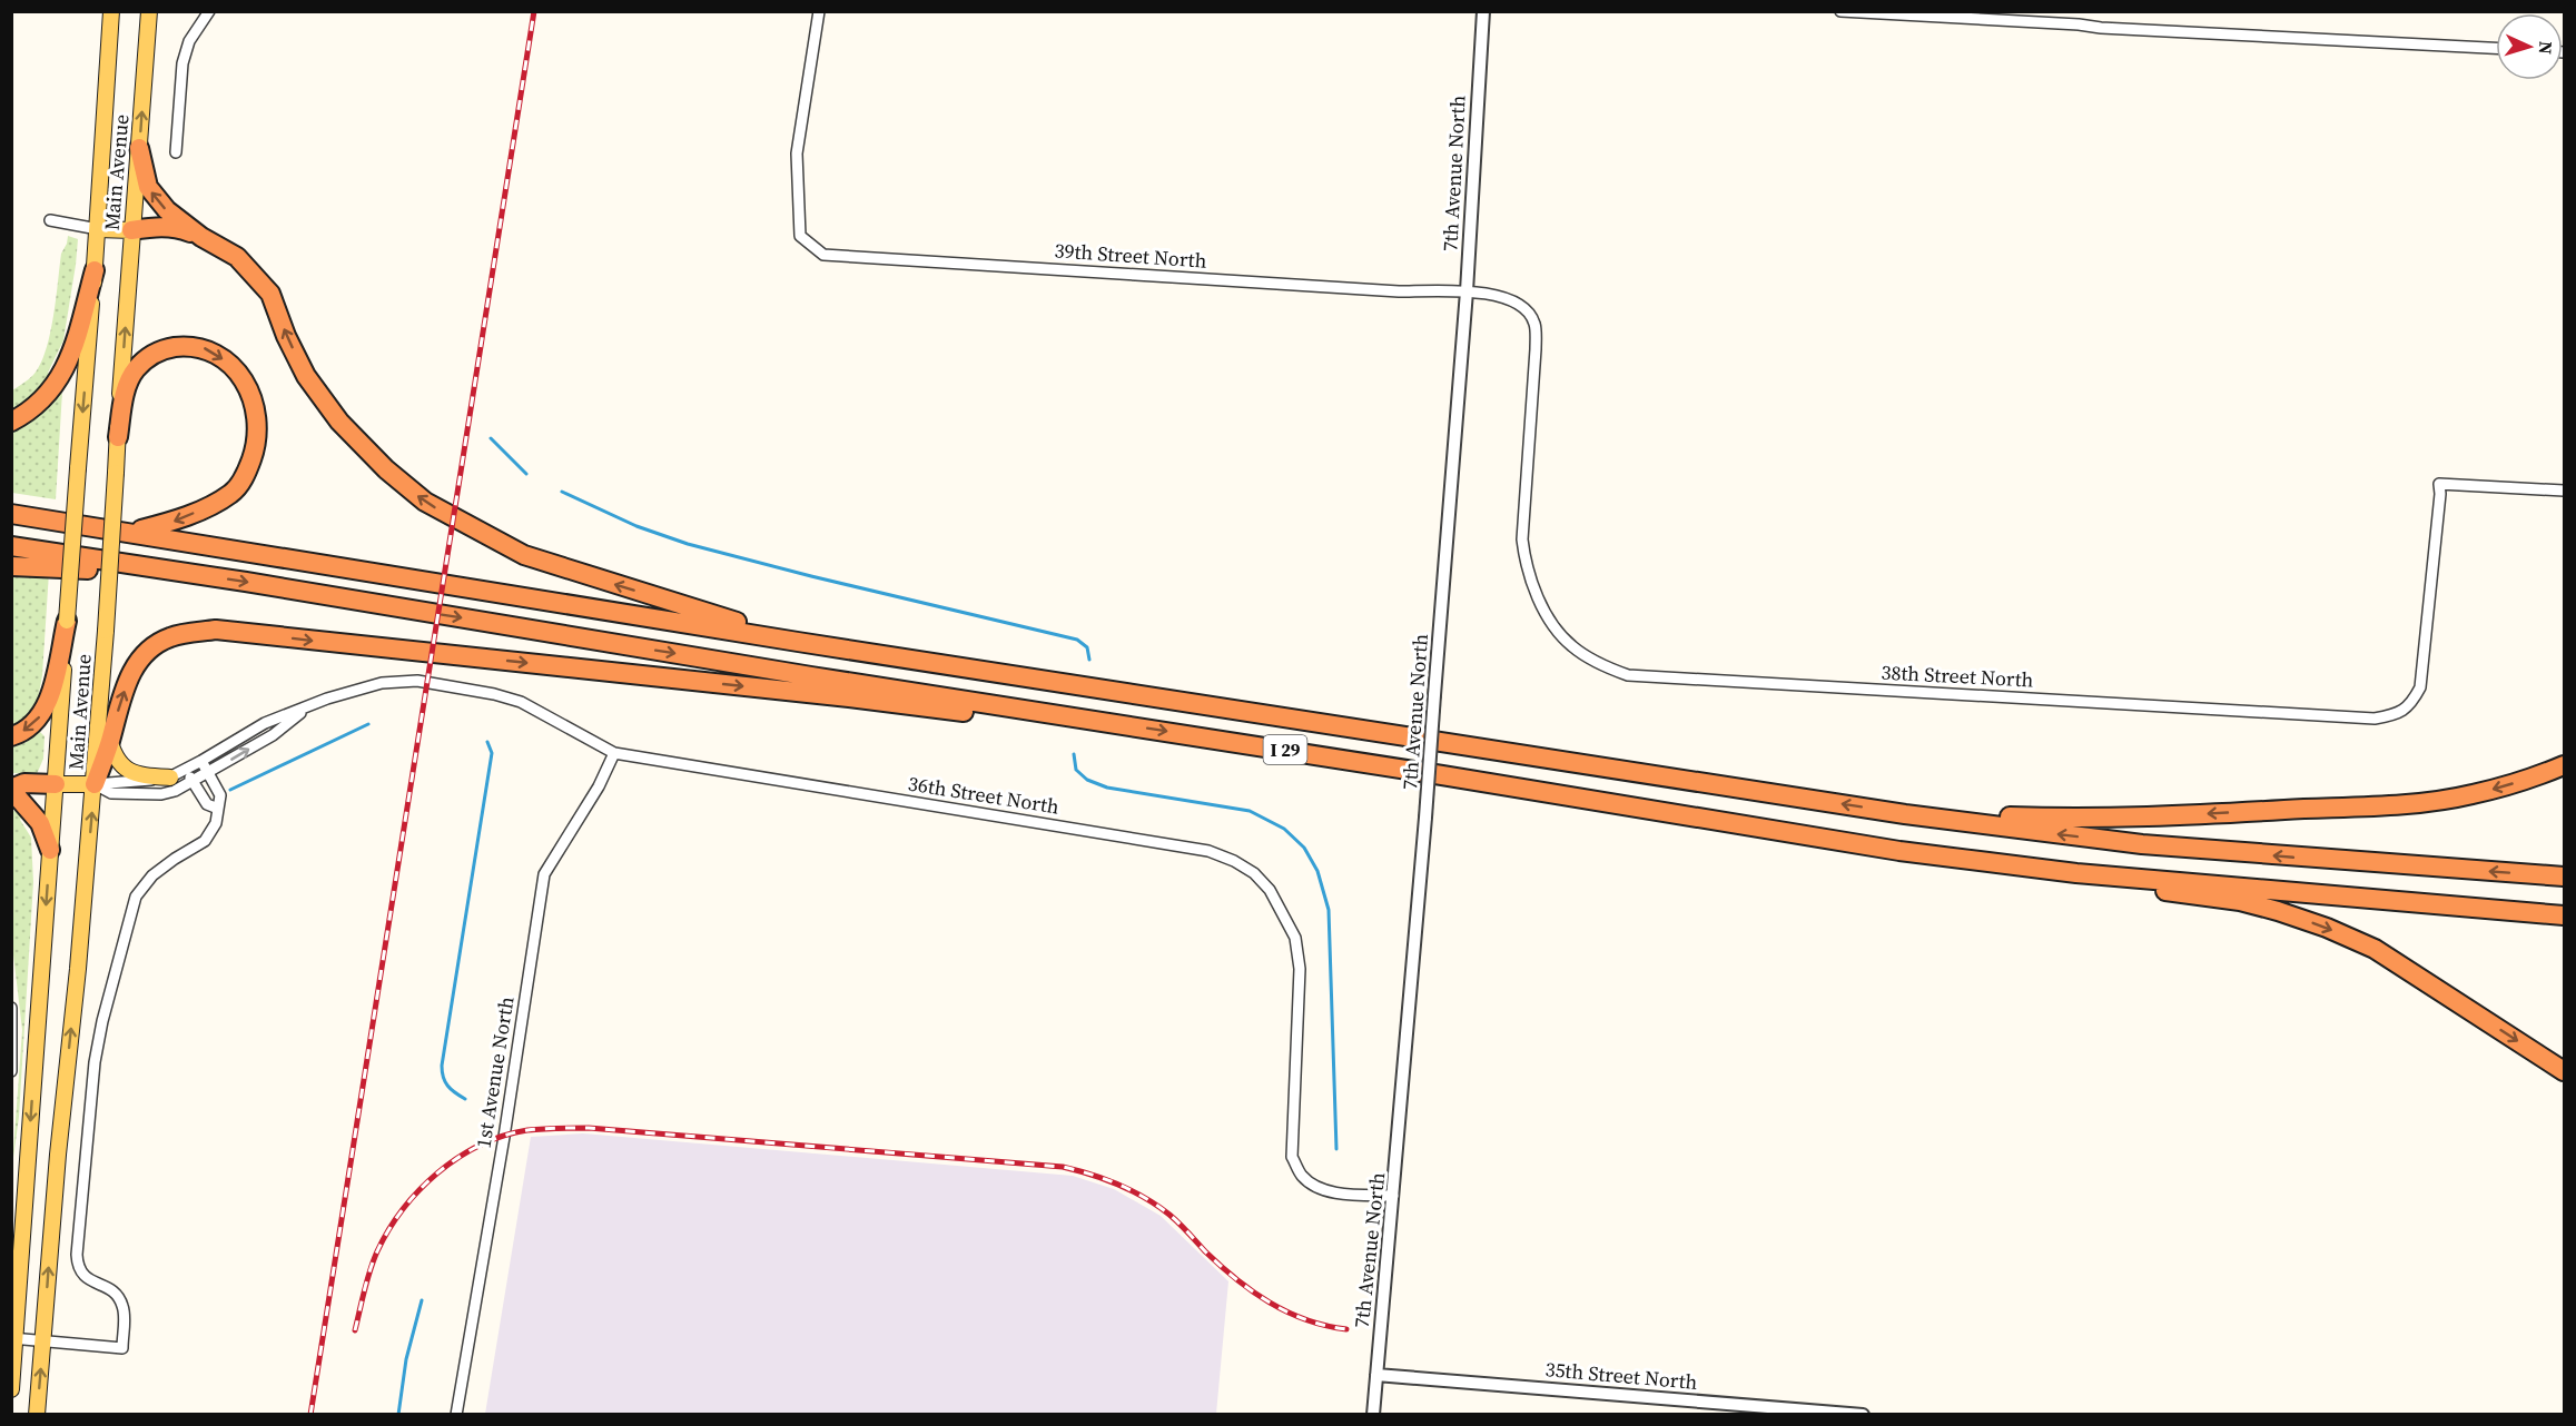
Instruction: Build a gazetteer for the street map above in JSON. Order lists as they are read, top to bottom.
{
  "streets": {
    "highway": ["I 29"],
    "main road": ["Main Avenue"],
    "street": [
      "7th Avenue North",
      "39th Street North",
      "38th Street North",
      "36th Street North",
      "1st Avenue North",
      "35th Street North"
    ]
  },
  "crossings": [
    ["Main Avenue", "36th Street North"],
    ["7th Avenue North", "39th Street North"],
    ["7th Avenue North", "38th Street North"],
    ["7th Avenue North", "36th Street North"],
    ["7th Avenue North", "35th Street North"],
    ["39th Street North", "38th Street North"],
    ["36th Street North", "1st Avenue North"]
  ],
  "north": "right"
}
